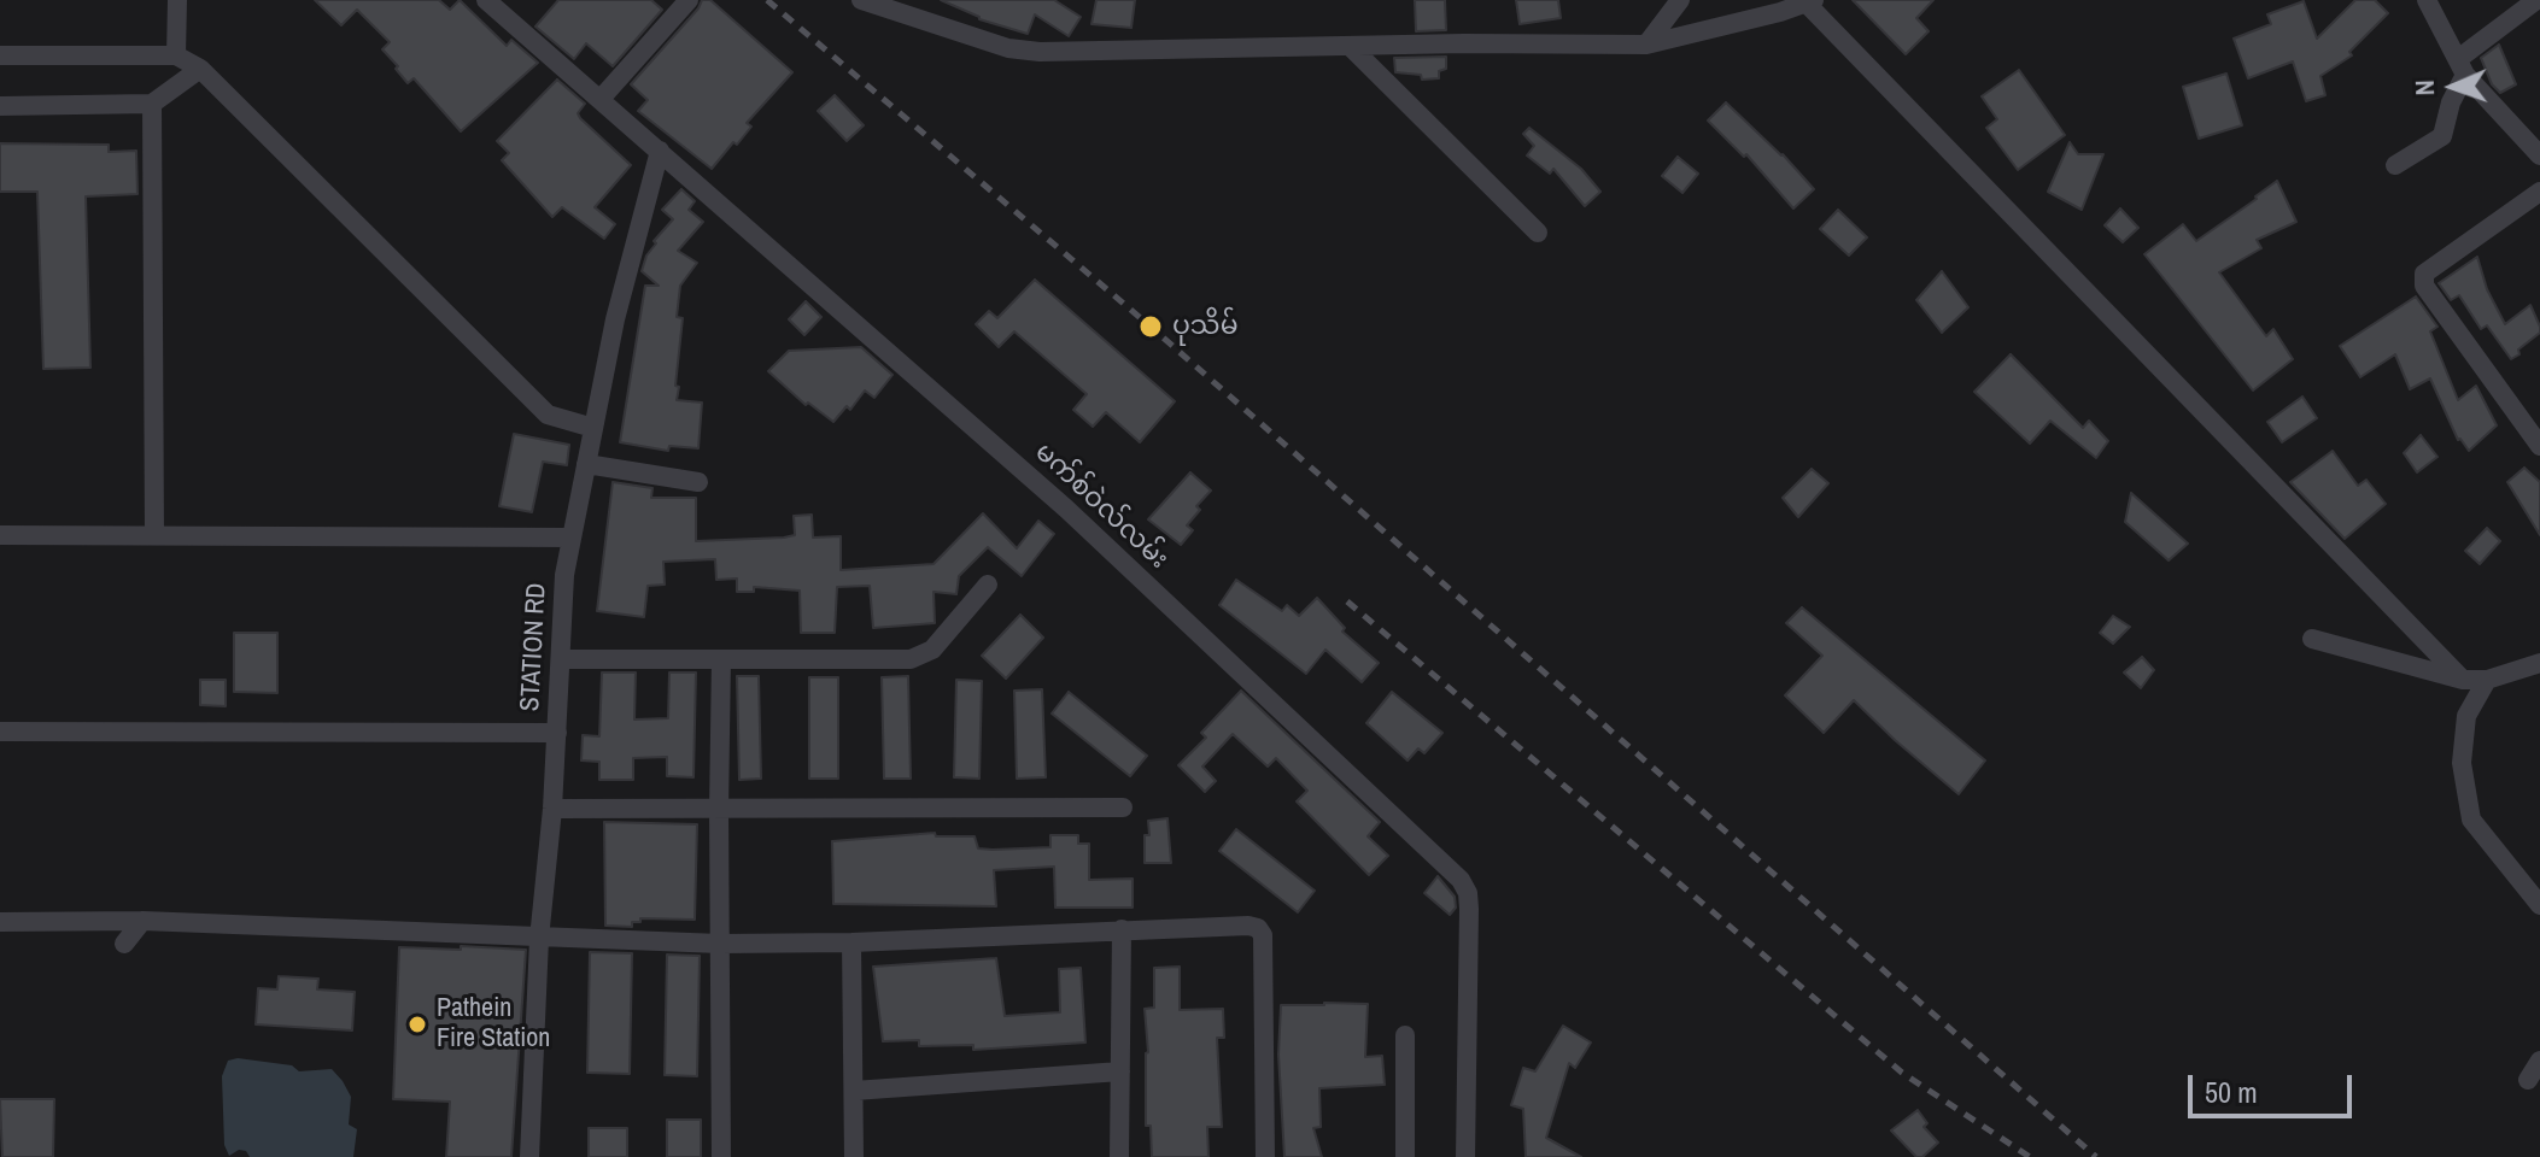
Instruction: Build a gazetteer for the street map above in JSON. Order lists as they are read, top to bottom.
{
  "streets": {
    "street": ["မက်စ်ဝဲလ်လမ်း", "STATION RD"]
  },
  "crossings": [
    ["မက်စ်ဝဲလ်လမ်း", "STATION RD"]
  ],
  "places": ["ပုသိမ်", "Pathein Fire Station"],
  "scale_bar": "50 m",
  "north": "left"
}
